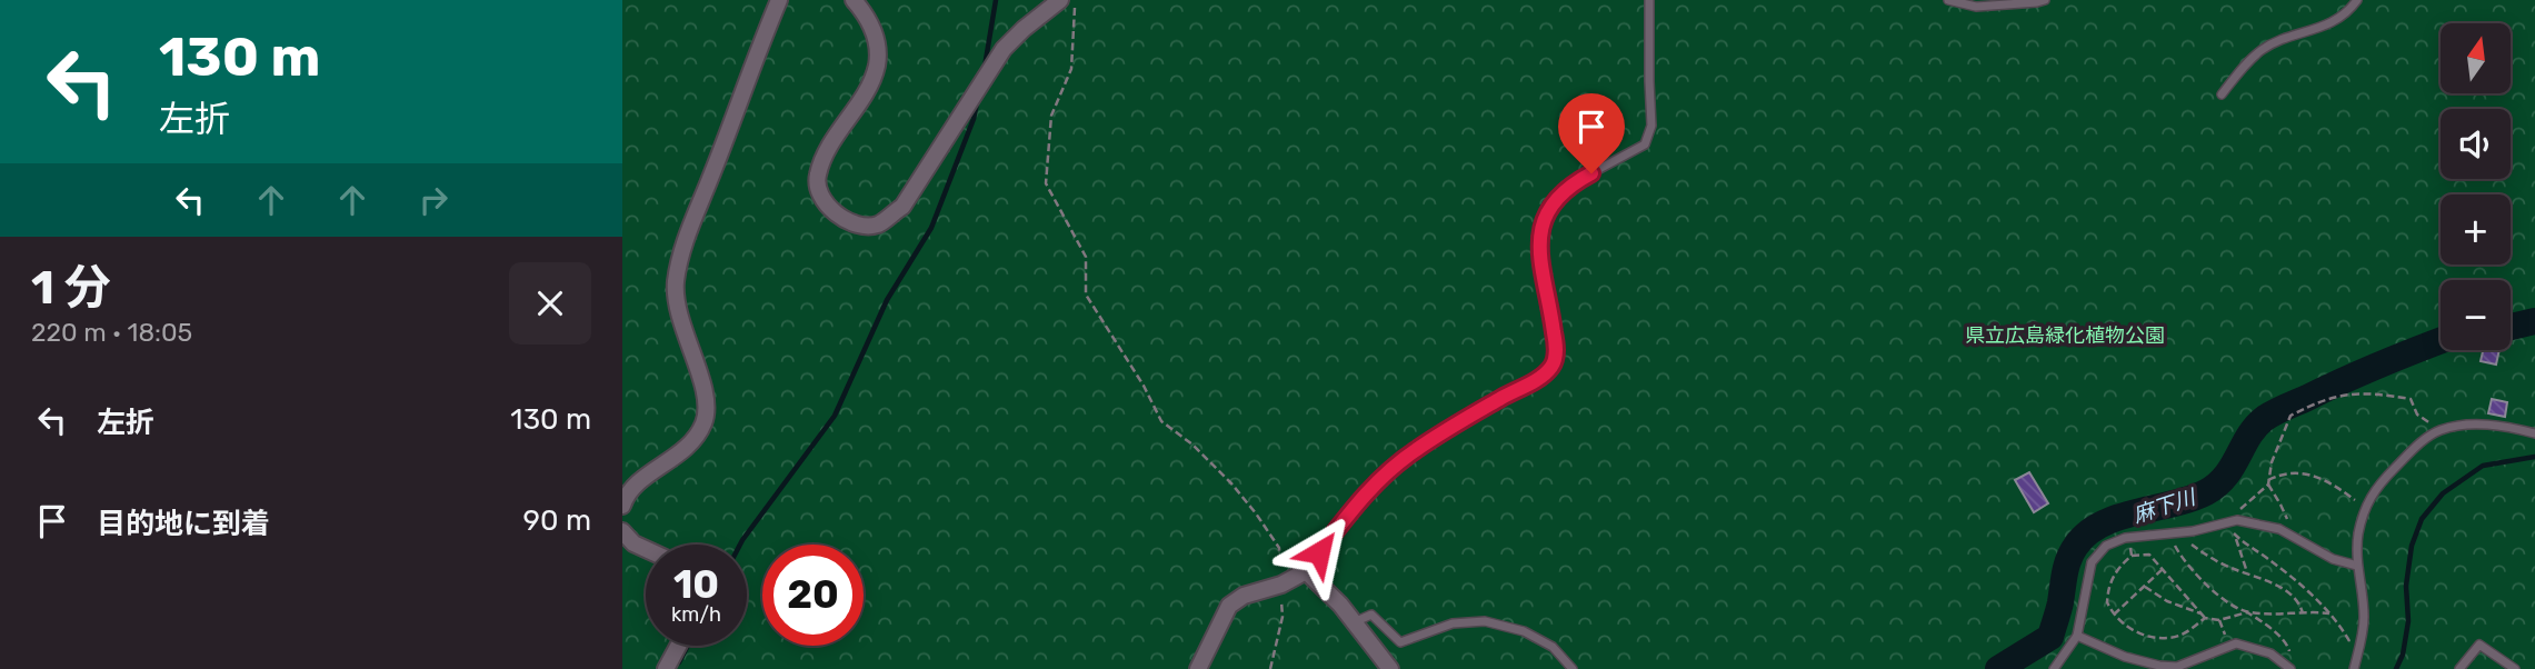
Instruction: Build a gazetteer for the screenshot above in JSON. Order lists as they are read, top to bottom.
{
  "water": ["麻下川"],
  "parks": ["県立広島緑化植物公園"],
  "north": "top",
  "page": {
    "turn": ["130 m", "左折"],
    "map_buttons": ["+", "−"],
    "heading": ["1 分", "220 m · 18:05"],
    "list": [
      {
        "name": "左折",
        "value": "130 m"
      },
      {
        "name": "目的地に到着",
        "value": "90 m"
      }
    ],
    "speed": "10 km/h",
    "limit": "20"
  }
}
